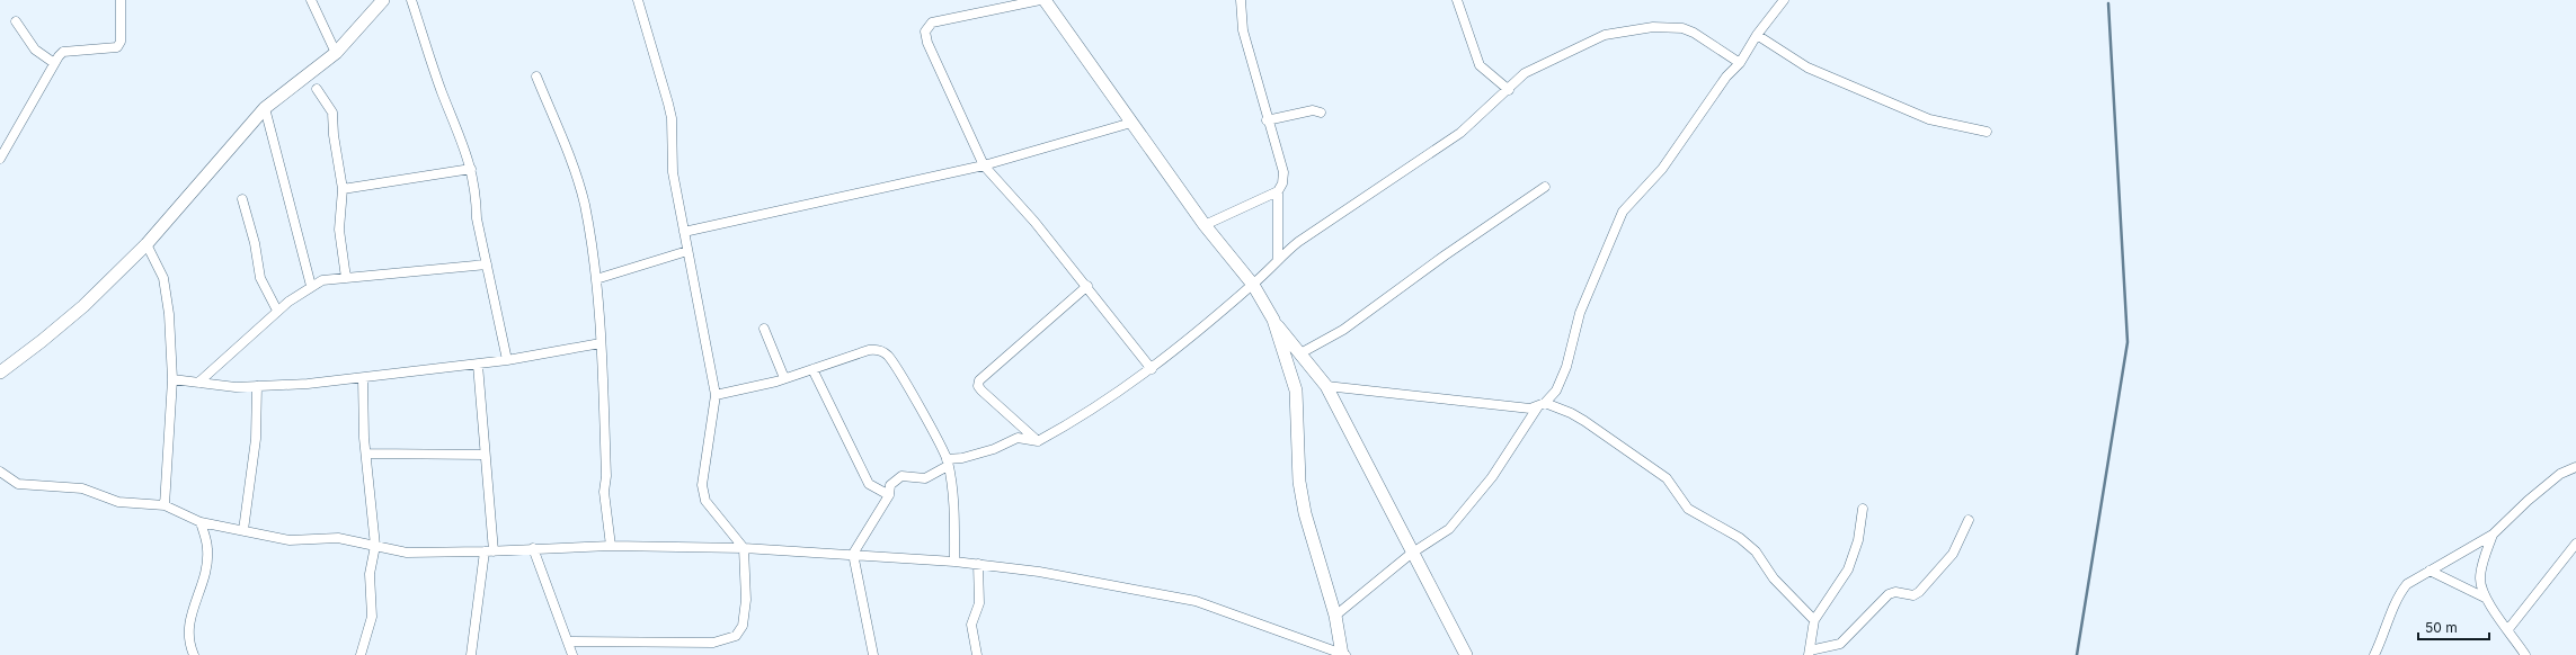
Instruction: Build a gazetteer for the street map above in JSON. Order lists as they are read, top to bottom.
{
  "scale_bar": "50 m"
}
